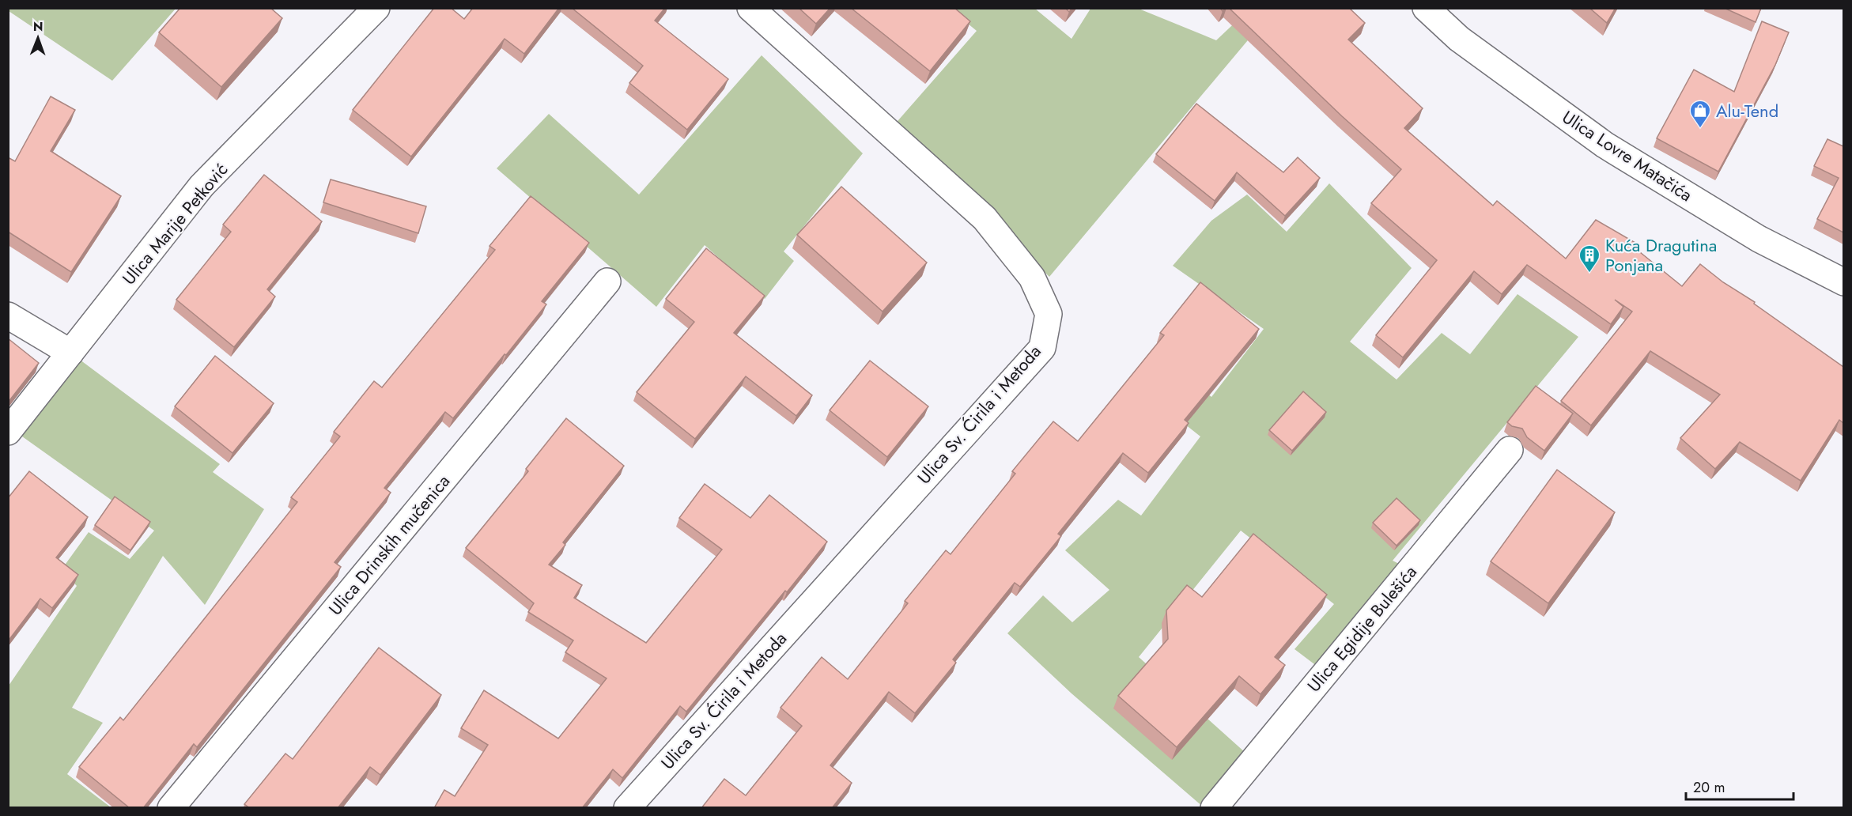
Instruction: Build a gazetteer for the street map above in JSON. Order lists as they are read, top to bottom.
{
  "streets": {
    "street": [
      "Ulica Lovre Matačića",
      "Ulica Marije Petković",
      "Ulica Sv. Ćirila i Metoda",
      "Ulica Drinskih mučenica",
      "Ulica Egidije Bulešića"
    ]
  },
  "places": {
    "shop": ["Alu-Tend"],
    "building": ["Kuća Dragutina Ponjana"]
  },
  "scale_bar": "20 m",
  "north": "top"
}
